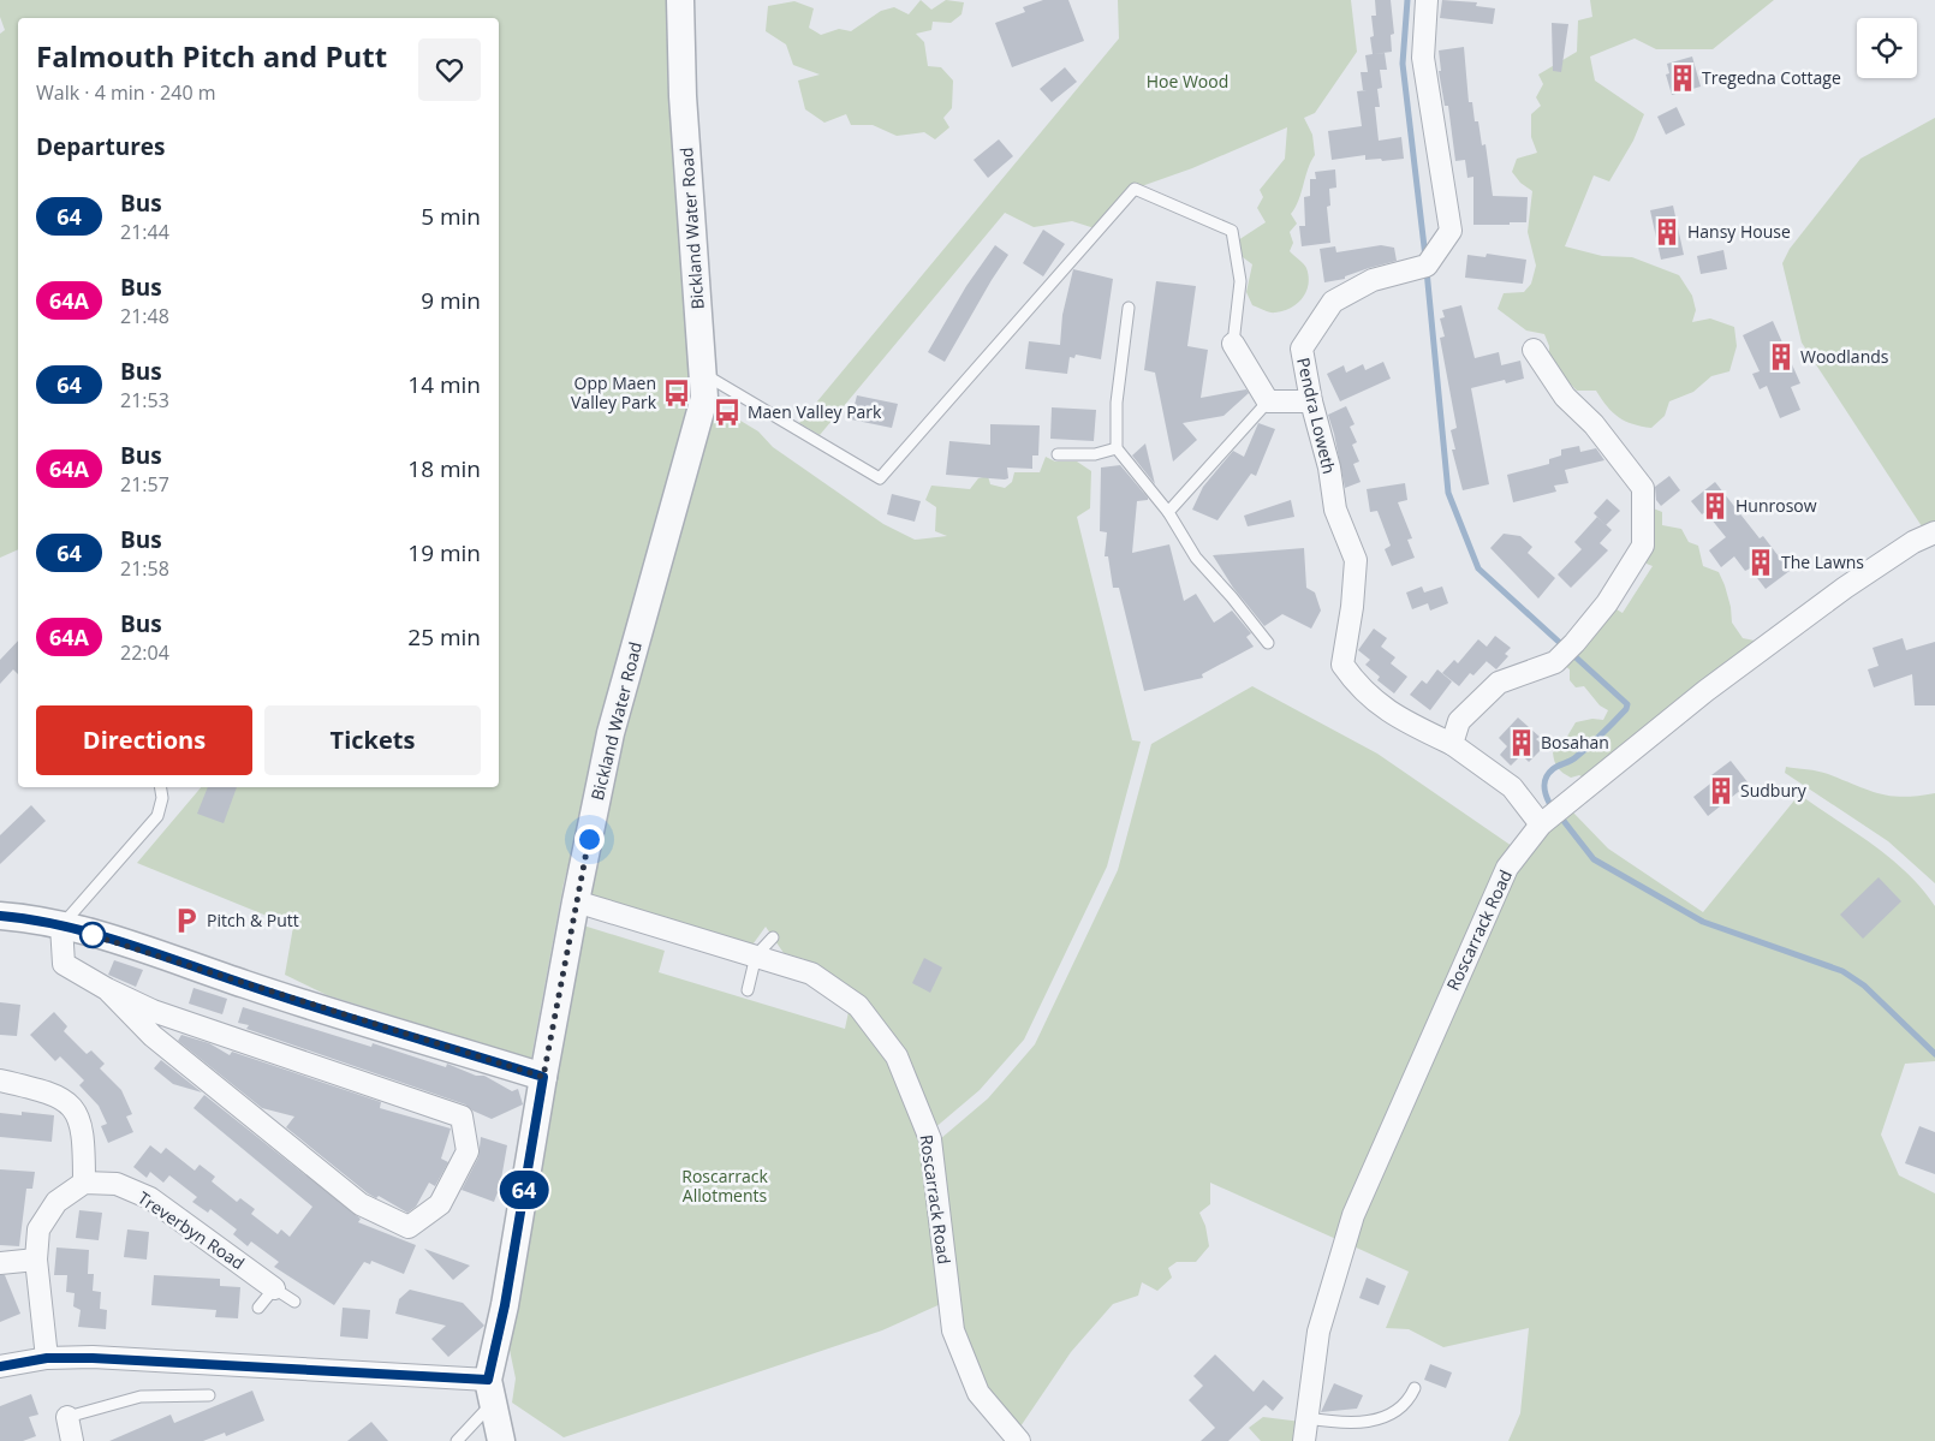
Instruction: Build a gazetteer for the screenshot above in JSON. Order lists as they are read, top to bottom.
{
  "streets": {
    "street": [
      "Bickland Water Road",
      "Pendra Loweth",
      "Roscarrack Road",
      "Treverbyn Road"
    ]
  },
  "crossings": [
    ["Bickland Water Road", "Roscarrack Road"],
    ["Pendra Loweth", "Roscarrack Road"]
  ],
  "parks": ["Hoe Wood", "Roscarrack Allotments"],
  "places": {
    "building": [
      "Tregedna Cottage",
      "Hansy House",
      "Woodlands",
      "Hunrosow",
      "The Lawns",
      "Bosahan",
      "Sudbury"
    ],
    "bus stop": ["Opp Maen Valley Park", "Maen Valley Park"],
    "parking": ["Pitch & Putt"]
  },
  "lines": ["bus line 64"],
  "page": {
    "on_map": "64",
    "heading": [
      ["Falmouth Pitch and Putt", "Walk · 4 min · 240 m"],
      "Departures"
    ],
    "list": [
      {
        "mark": "64",
        "name": "Bus",
        "note": "21:44",
        "value": "5 min"
      },
      {
        "mark": "64A",
        "name": "Bus",
        "note": "21:48",
        "value": "9 min"
      },
      {
        "mark": "64",
        "name": "Bus",
        "note": "21:53",
        "value": "14 min"
      },
      {
        "mark": "64A",
        "name": "Bus",
        "note": "21:57",
        "value": "18 min"
      },
      {
        "mark": "64",
        "name": "Bus",
        "note": "21:58",
        "value": "19 min"
      },
      {
        "mark": "64A",
        "name": "Bus",
        "note": "22:04",
        "value": "25 min"
      }
    ],
    "buttons": ["Directions", "Tickets"]
  }
}
